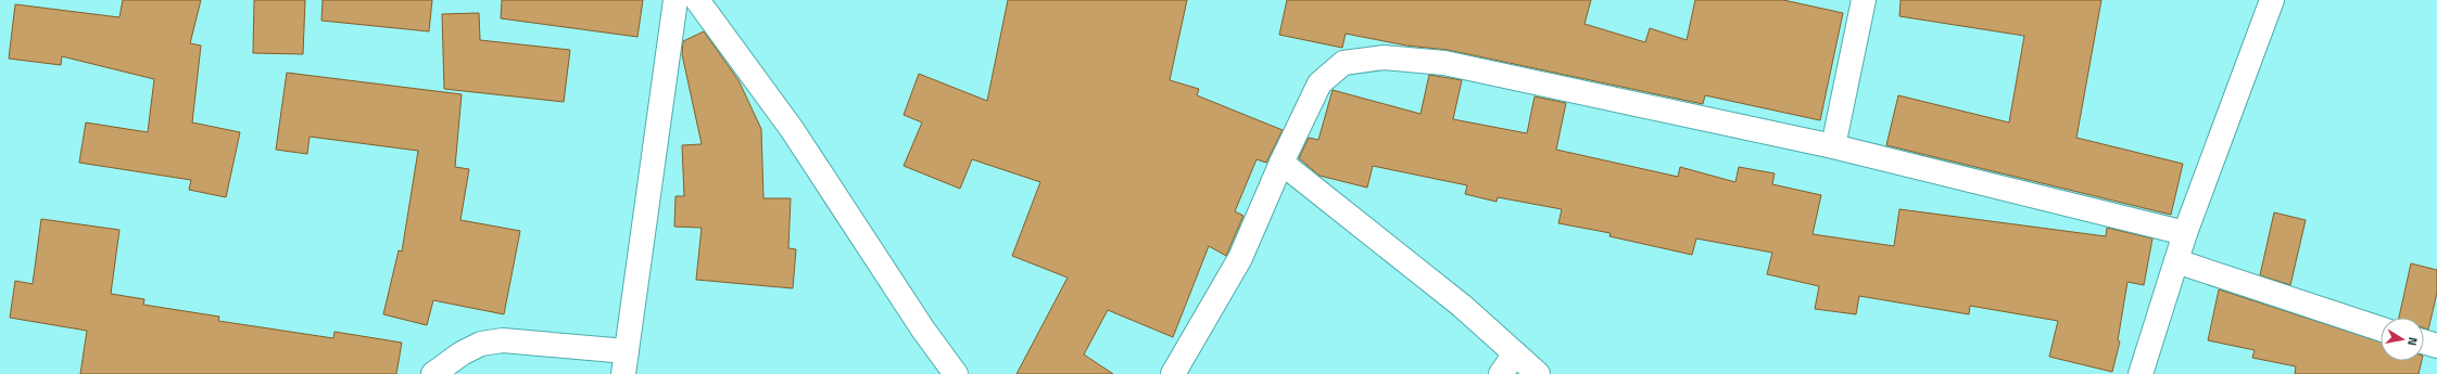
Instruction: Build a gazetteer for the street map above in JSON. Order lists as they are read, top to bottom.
{
  "north": "right"
}
